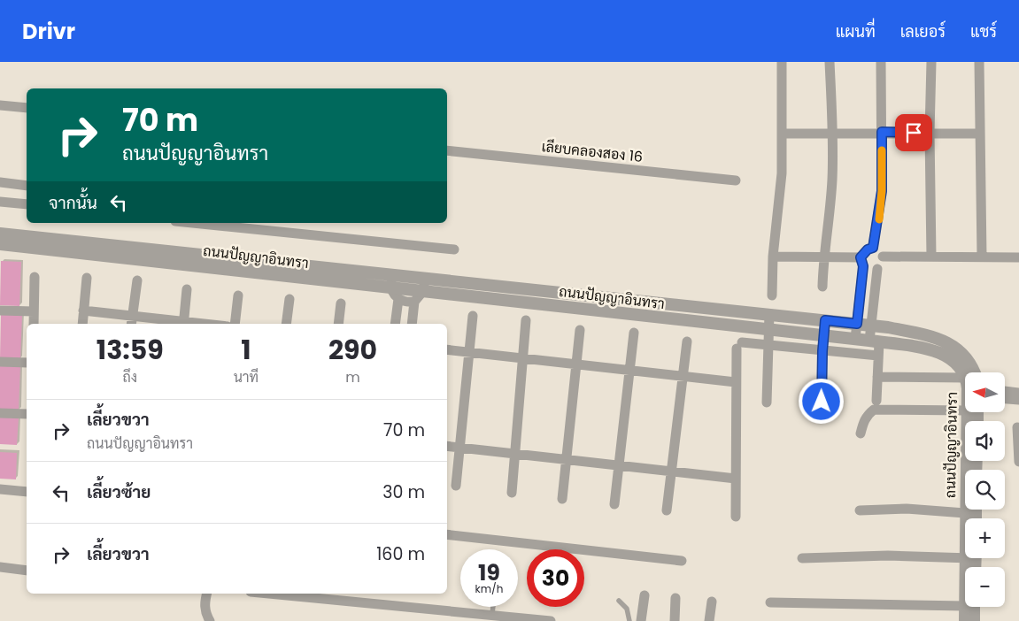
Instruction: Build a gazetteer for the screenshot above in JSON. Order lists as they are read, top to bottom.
{
  "streets": {
    "street": ["เลียบคลองสอง 16", "ถนนปัญญาอินทรา"]
  },
  "north": "left",
  "page": {
    "header": "Drivr",
    "nav": ["แผนที่", "เลเยอร์", "แชร์"],
    "turn": ["70 m", "ถนนปัญญาอินทรา"],
    "then": "จากนั้น",
    "eta": [
      "13:59",
      "ถึง",
      "1",
      "นาที",
      "290",
      "m"
    ],
    "map_buttons": ["+", "−"],
    "list": [
      {
        "name": "เลี้ยวขวา",
        "note": "ถนนปัญญาอินทรา",
        "value": "70 m"
      },
      {
        "name": "เลี้ยวซ้าย",
        "value": "30 m"
      },
      {
        "name": "เลี้ยวขวา",
        "value": "160 m"
      }
    ],
    "speed": "19 km/h",
    "limit": "30"
  }
}
